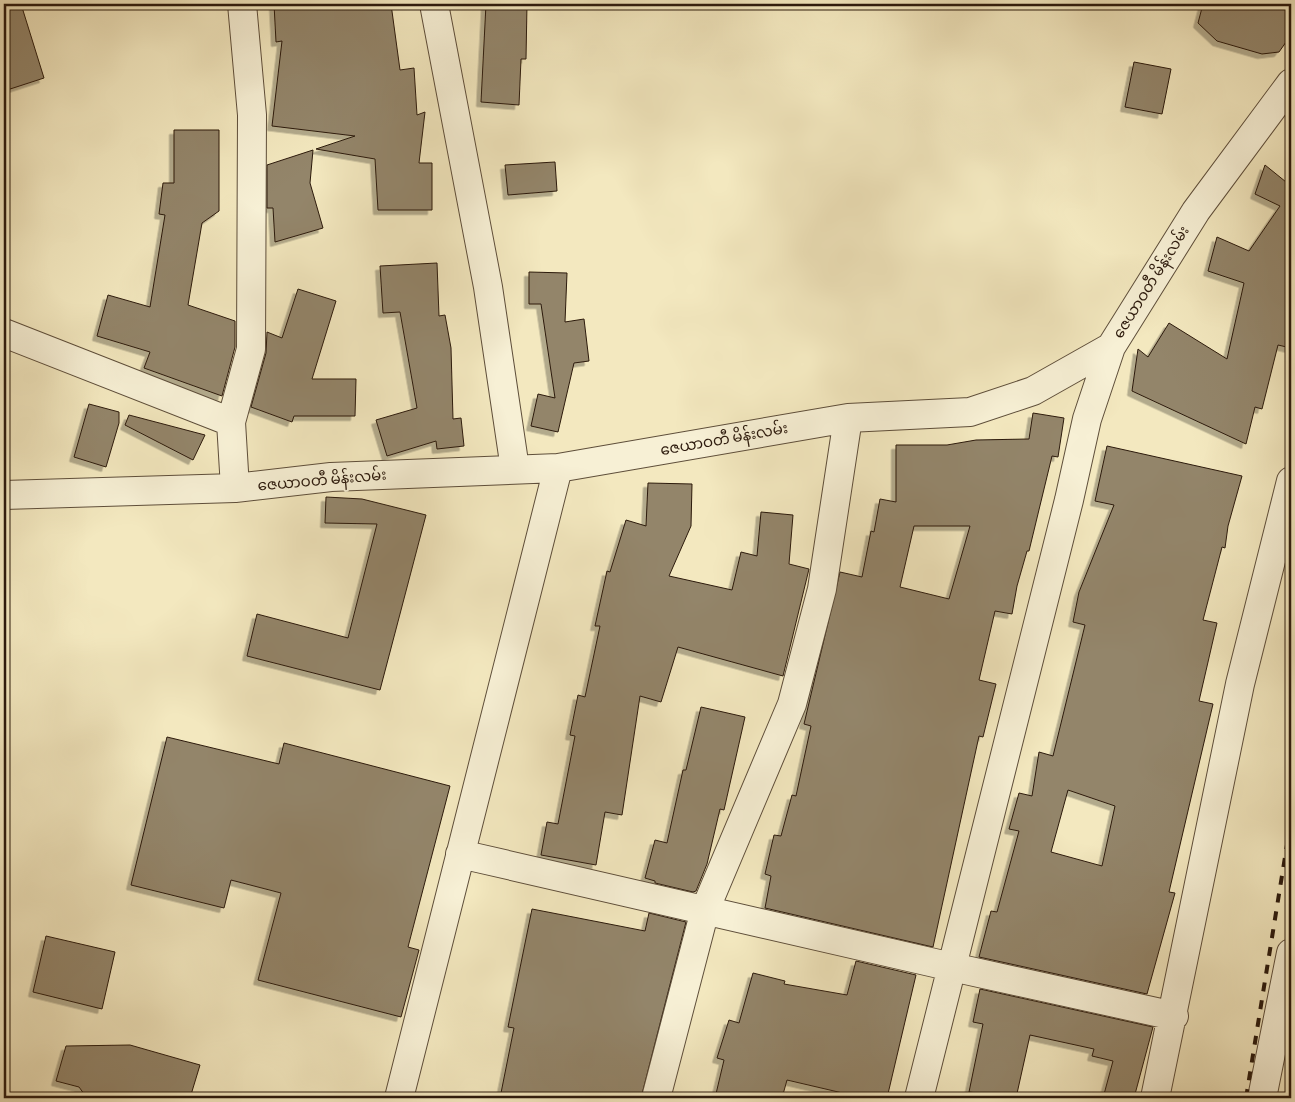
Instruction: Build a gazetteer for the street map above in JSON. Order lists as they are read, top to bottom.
{
  "streets": {
    "street": ["ဇေယာဝတီ မိန်းလမ်း"]
  }
}
